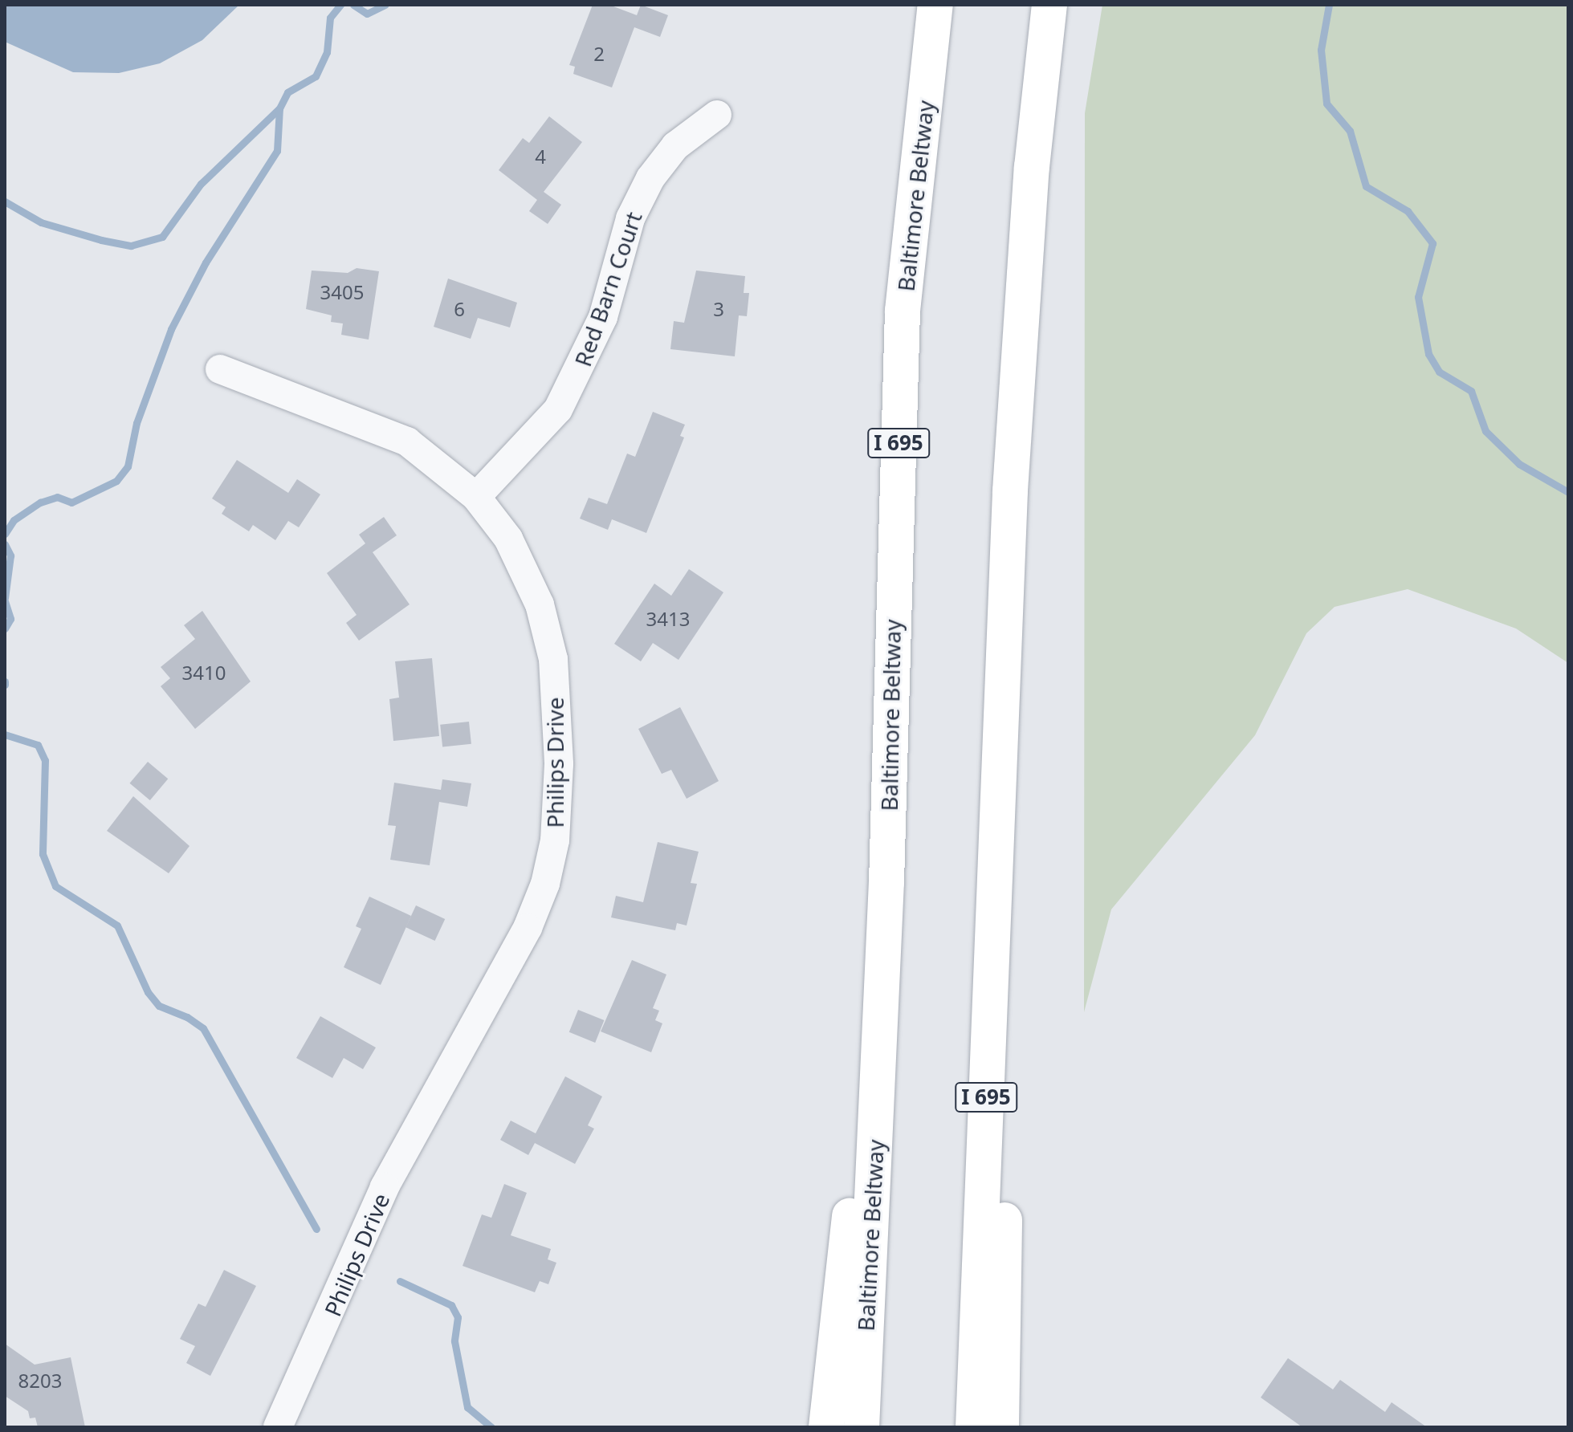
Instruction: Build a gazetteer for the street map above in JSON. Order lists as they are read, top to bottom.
{
  "streets": {
    "highway": ["Baltimore Beltway", "I 695"],
    "street": ["Red Barn Court", "Philips Drive"]
  },
  "crossings": [
    ["Red Barn Court", "Philips Drive"]
  ],
  "house_numbers": [
    "2",
    "4",
    "3405",
    "6",
    "3",
    "3413",
    "3410",
    "8203"
  ]
}
